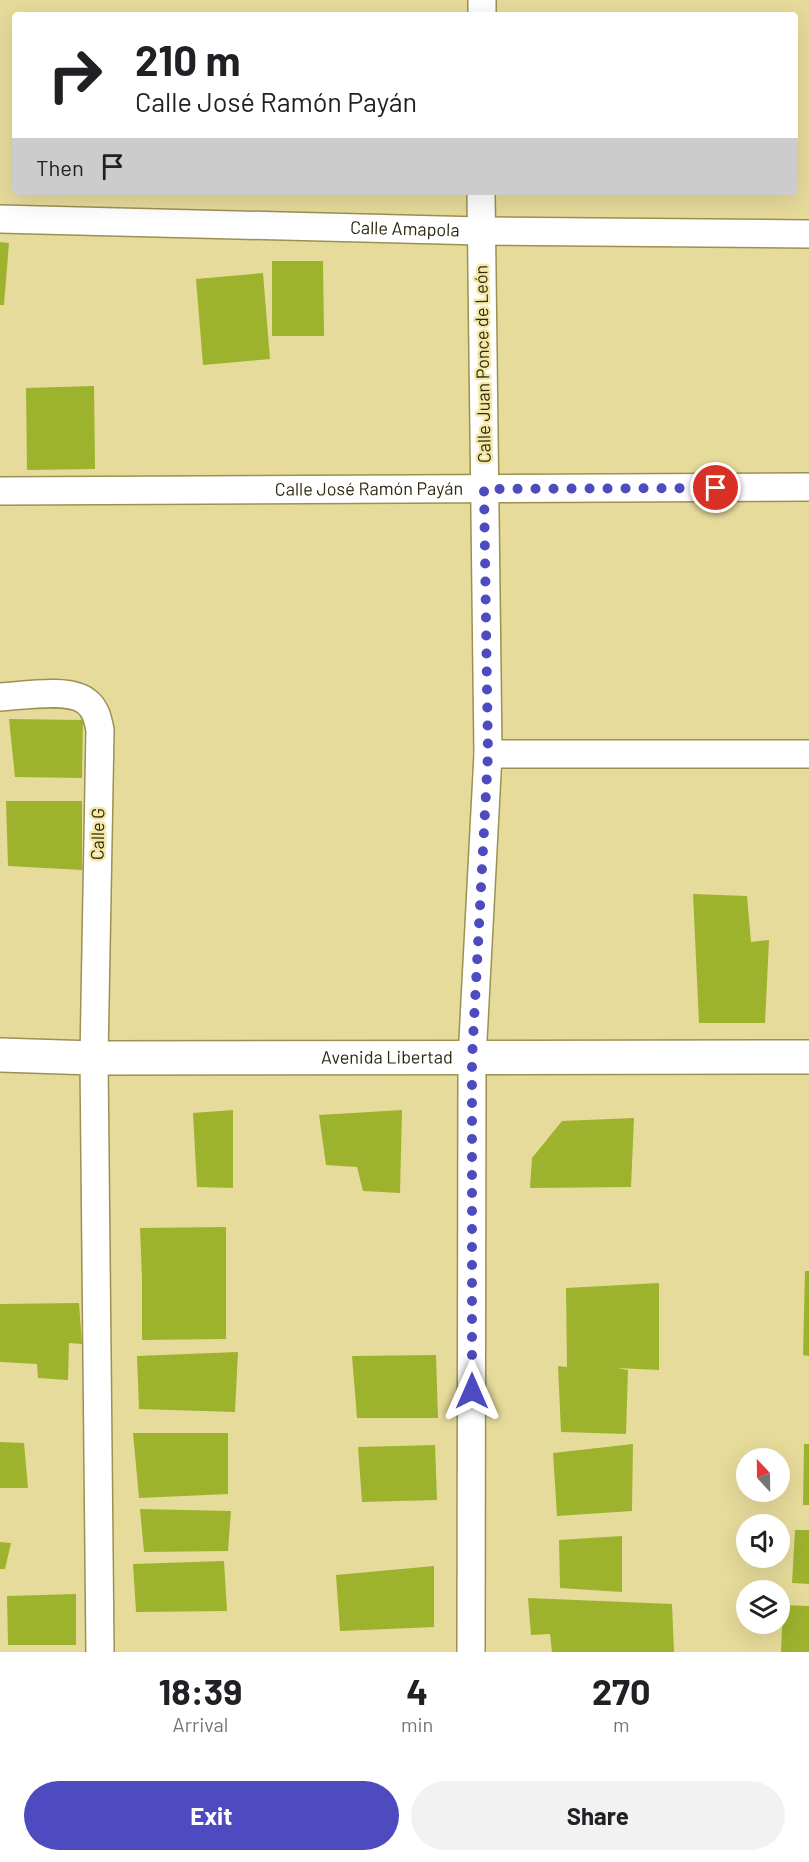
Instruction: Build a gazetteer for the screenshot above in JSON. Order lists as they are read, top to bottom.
{
  "streets": {
    "street": [
      "Calle Amapola",
      "Calle Juan Ponce de León",
      "Calle José Ramón Payán",
      "Calle G",
      "Avenida Libertad"
    ]
  },
  "crossings": [
    ["Calle Amapola", "Calle Juan Ponce de León"],
    ["Calle Juan Ponce de León", "Calle José Ramón Payán"],
    ["Calle Juan Ponce de León", "Avenida Libertad"],
    ["Calle G", "Avenida Libertad"]
  ],
  "north": "top",
  "page": {
    "turn": ["210 m", "Calle José Ramón Payán"],
    "then": "Then",
    "eta": [
      "18:39",
      "Arrival",
      "4",
      "min",
      "270",
      "m"
    ],
    "buttons": ["Exit", "Share"]
  }
}
